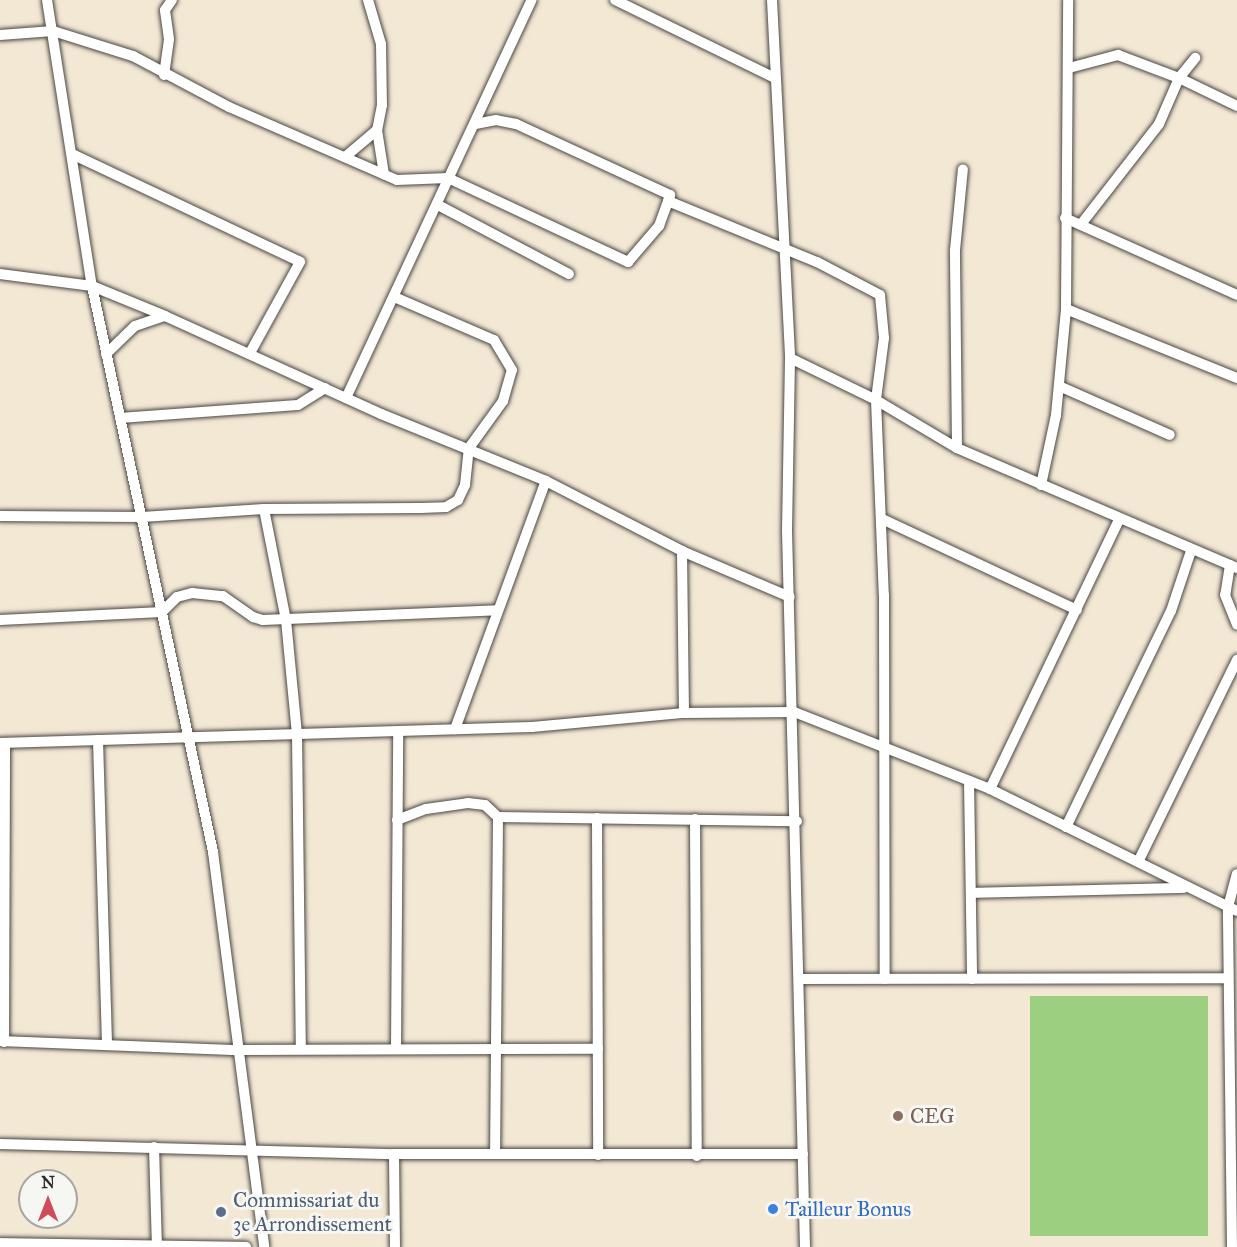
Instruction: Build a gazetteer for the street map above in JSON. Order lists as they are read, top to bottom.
{
  "places": ["CEG", "Tailleur Bonus", "Commissariat du 3e Arrondissement"],
  "north": "top"
}
